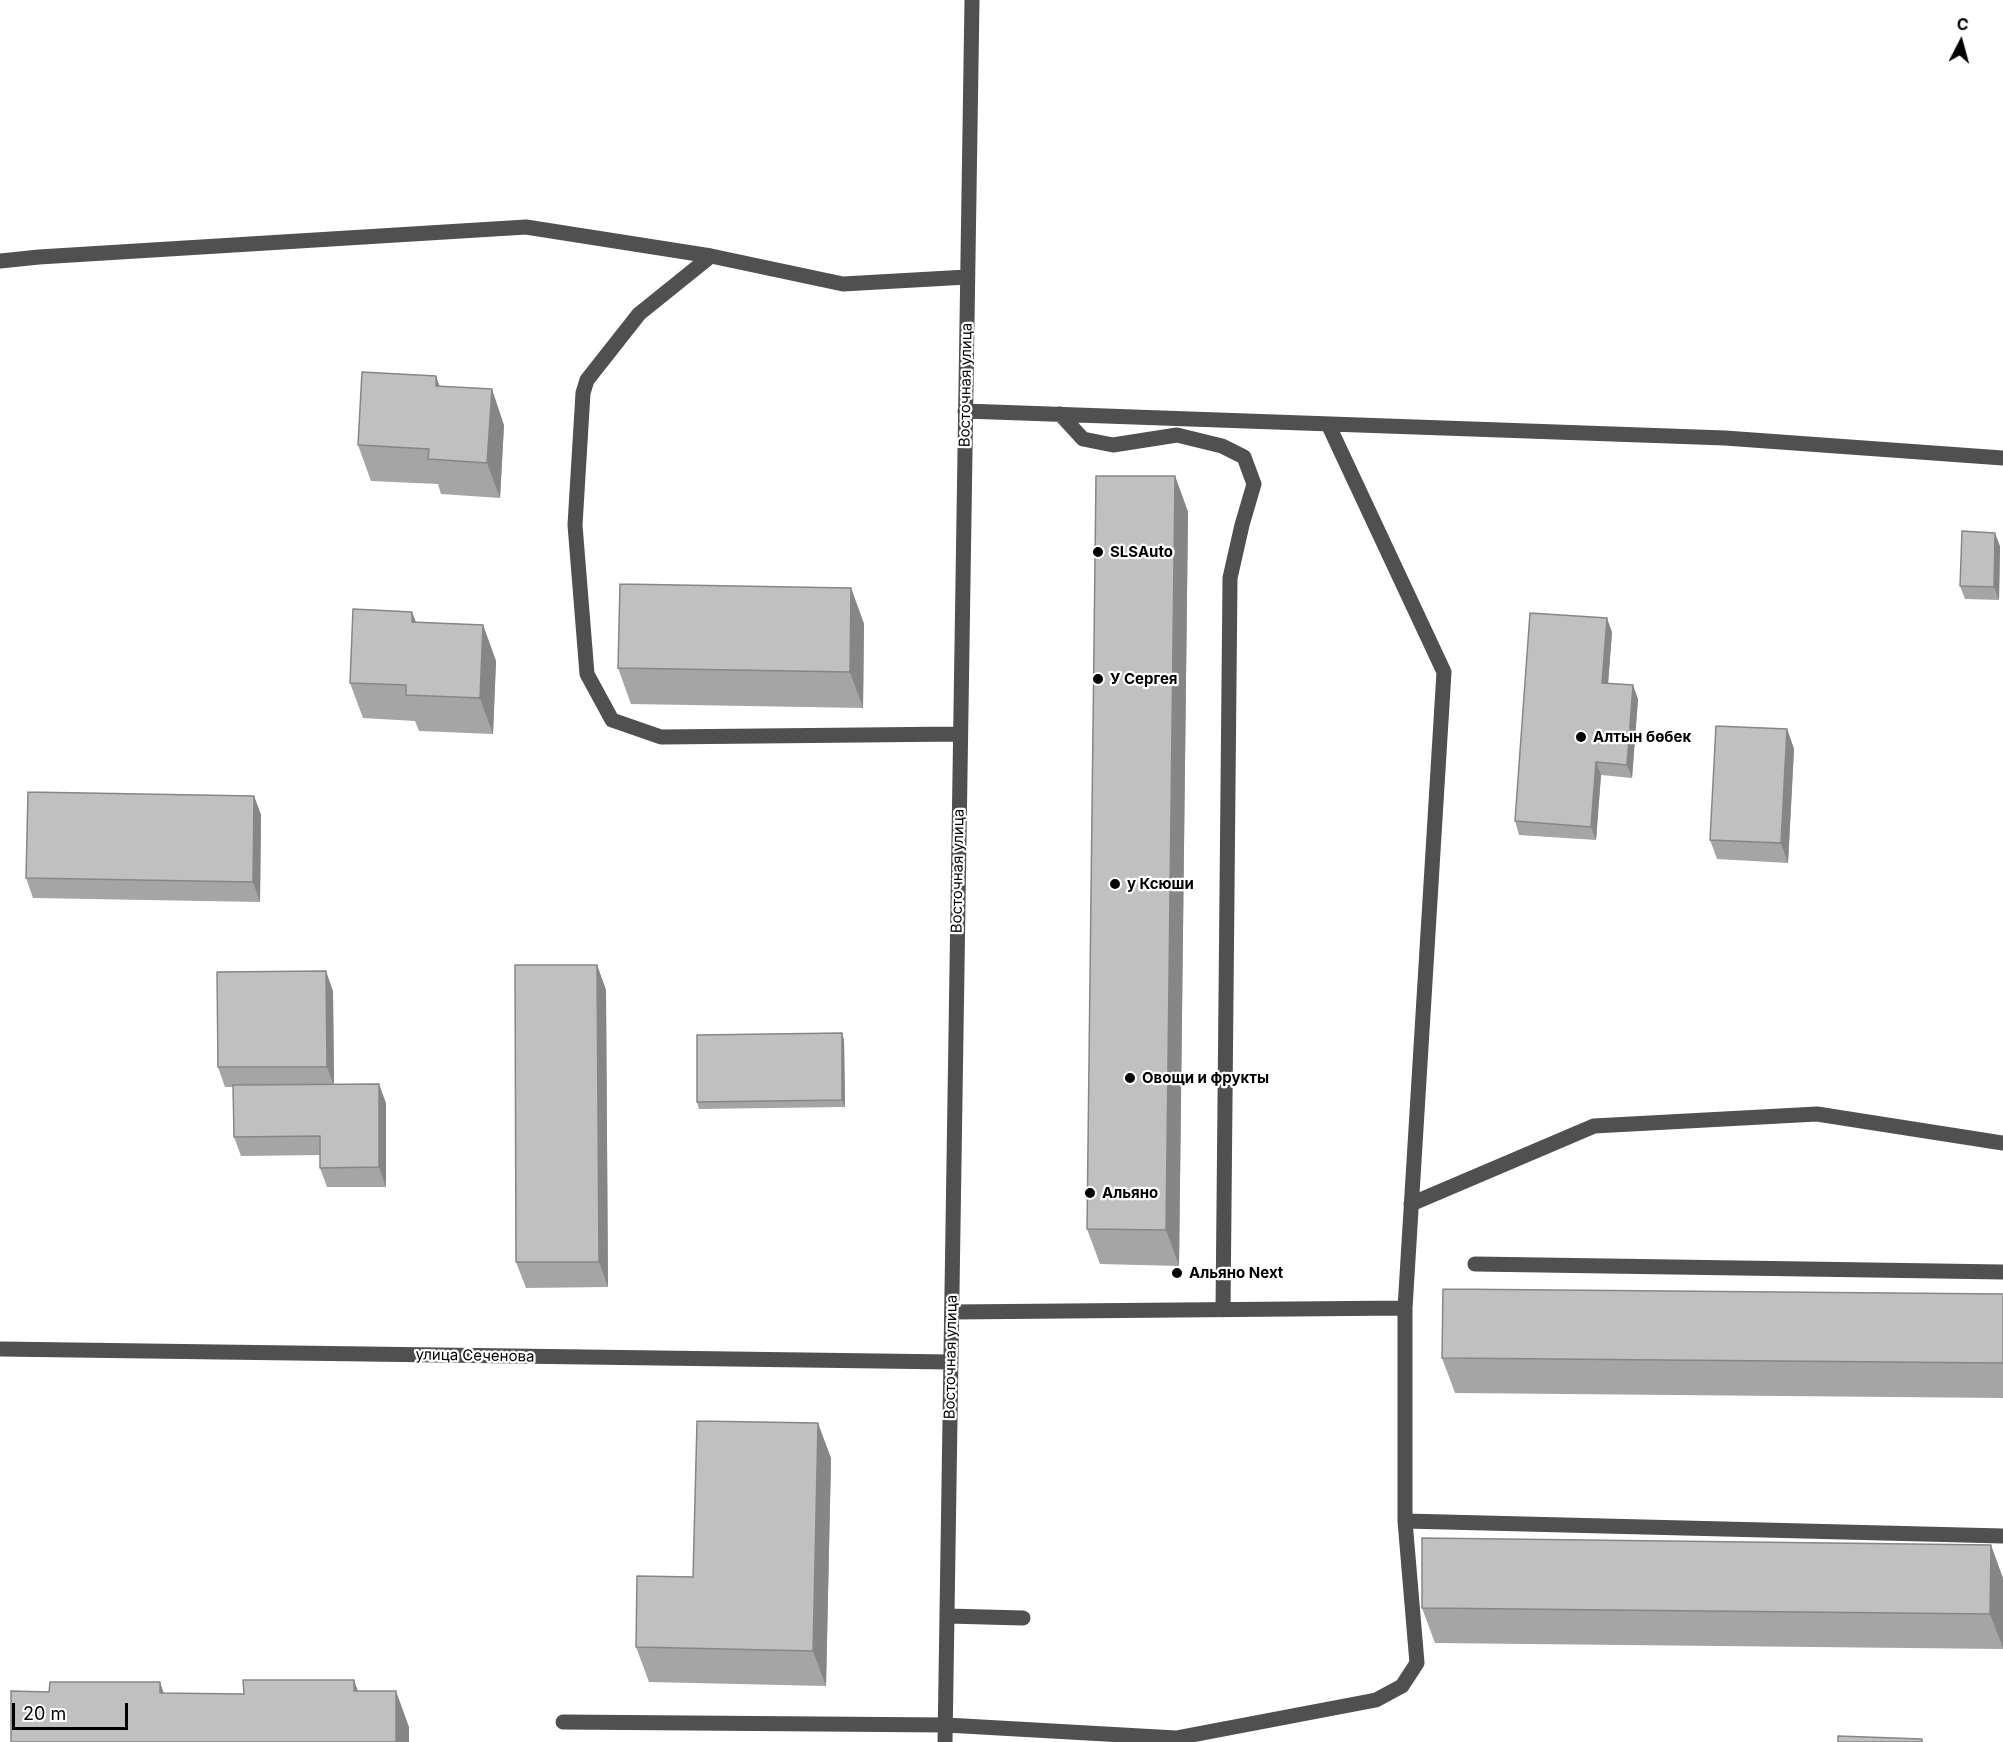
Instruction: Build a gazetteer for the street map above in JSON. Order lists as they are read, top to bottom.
{
  "streets": {
    "lane": ["Восточная улица", "улица Сеченова"]
  },
  "crossings": [
    ["Восточная улица", "улица Сеченова"]
  ],
  "places": [
    "SLSAuto",
    "У Сергея",
    "Алтын бөбек",
    "у Ксюши",
    "Овощи и фрукты",
    "Альяно",
    "Альяно Next"
  ],
  "scale_bar": "20 m",
  "north": "top"
}
